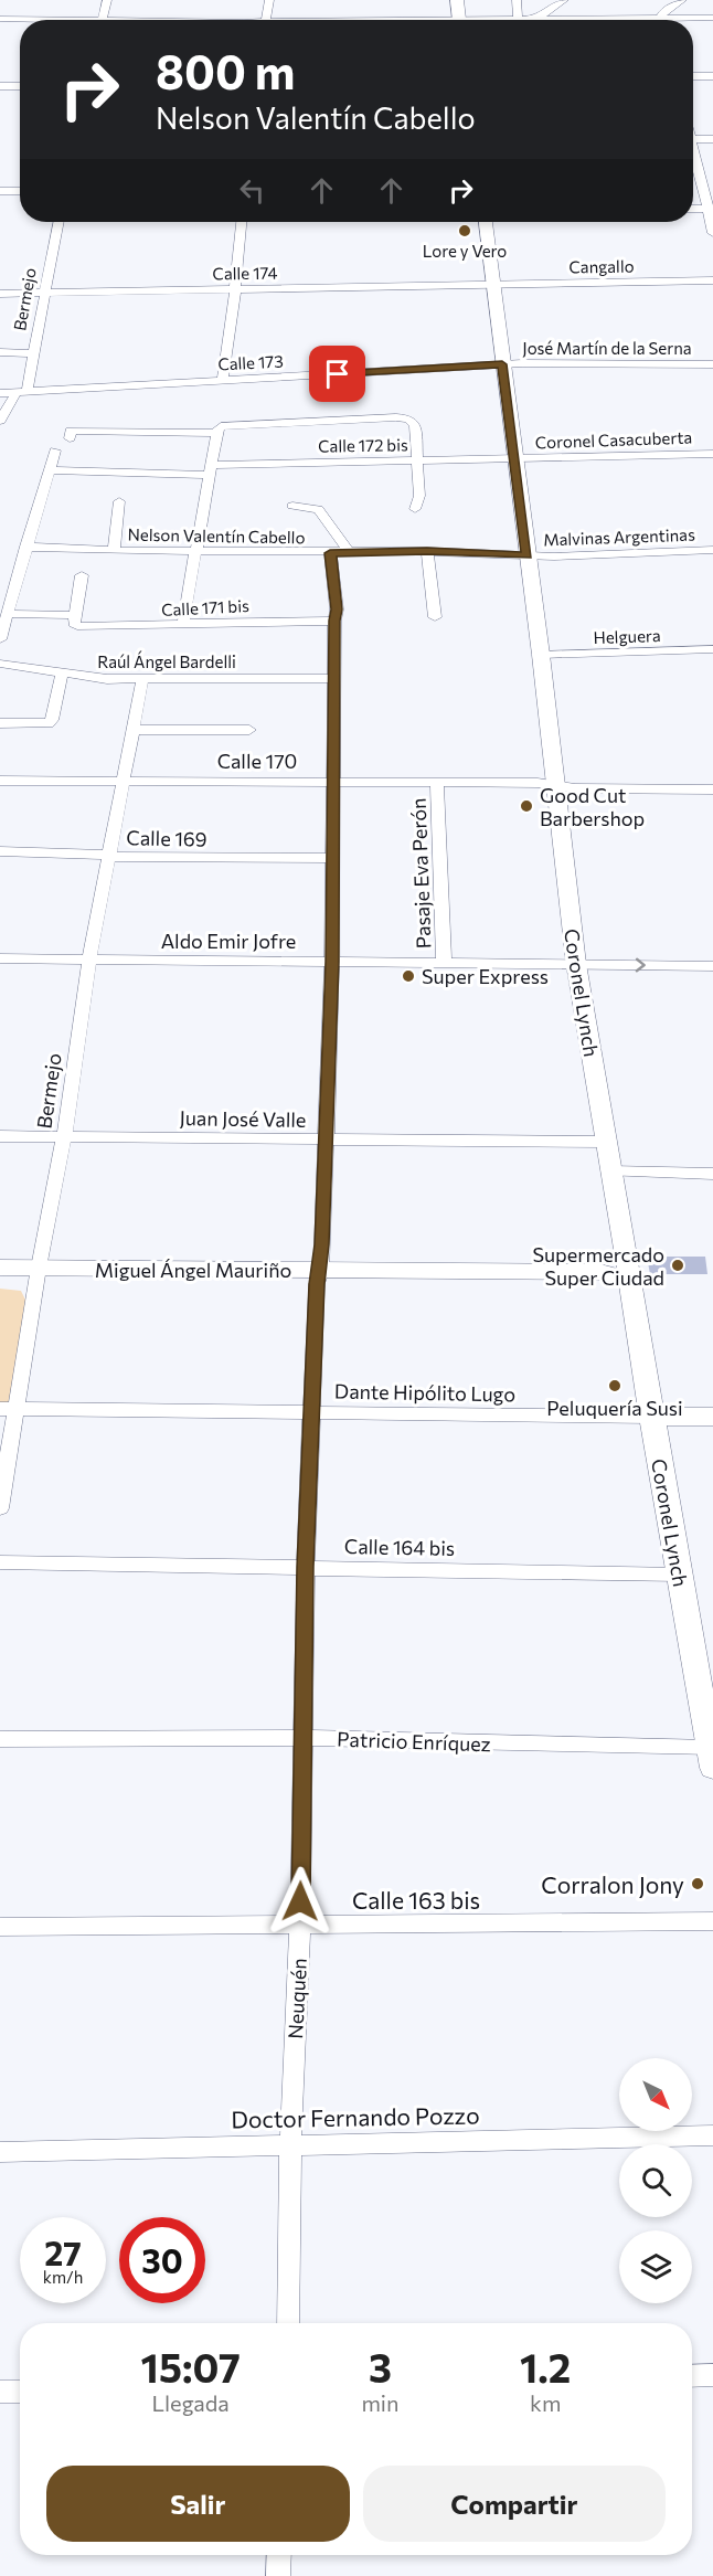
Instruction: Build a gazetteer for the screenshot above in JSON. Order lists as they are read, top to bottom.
{
  "streets": {
    "main road": ["Coronel Lynch", "Miguel Ángel Mauriño"],
    "street": [
      "Cangallo",
      "Calle 174",
      "Bermejo",
      "José Martín de la Serna",
      "Calle 173",
      "Coronel Casacuberta",
      "Calle 172 bis",
      "Nelson Valentín Cabello",
      "Malvinas Argentinas",
      "Calle 171 bis",
      "Helguera",
      "Raúl Ángel Bardelli",
      "Calle 170",
      "Calle 169",
      "Pasaje Eva Perón",
      "Aldo Emir Jofre",
      "Juan José Valle",
      "Dante Hipólito Lugo",
      "Calle 164 bis",
      "Patricio Enríquez",
      "Calle 163 bis",
      "Neuquén",
      "Doctor Fernando Pozzo"
    ]
  },
  "crossings": [
    ["Cangallo", "Calle 174"],
    ["Cangallo", "Coronel Lynch"],
    ["Calle 174", "Bermejo"],
    ["Calle 174", "Coronel Lynch"],
    ["Bermejo", "Calle 173"],
    ["Bermejo", "Raúl Ángel Bardelli"],
    ["Bermejo", "Calle 170"],
    ["Bermejo", "Calle 169"],
    ["Bermejo", "Aldo Emir Jofre"],
    ["Bermejo", "Juan José Valle"],
    ["Bermejo", "Miguel Ángel Mauriño"],
    ["Bermejo", "Dante Hipólito Lugo"],
    ["José Martín de la Serna", "Calle 173"],
    ["José Martín de la Serna", "Coronel Lynch"],
    ["Calle 173", "Coronel Lynch"],
    ["Coronel Casacuberta", "Calle 172 bis"],
    ["Coronel Casacuberta", "Coronel Lynch"],
    ["Calle 172 bis", "Coronel Lynch"],
    ["Nelson Valentín Cabello", "Malvinas Argentinas"],
    ["Nelson Valentín Cabello", "Coronel Lynch"],
    ["Nelson Valentín Cabello", "Neuquén"],
    ["Malvinas Argentinas", "Coronel Lynch"],
    ["Calle 171 bis", "Neuquén"],
    ["Helguera", "Coronel Lynch"],
    ["Raúl Ángel Bardelli", "Neuquén"],
    ["Calle 170", "Pasaje Eva Perón"],
    ["Calle 170", "Coronel Lynch"],
    ["Calle 170", "Neuquén"],
    ["Calle 169", "Neuquén"],
    ["Pasaje Eva Perón", "Aldo Emir Jofre"],
    ["Aldo Emir Jofre", "Coronel Lynch"],
    ["Aldo Emir Jofre", "Neuquén"],
    ["Coronel Lynch", "Juan José Valle"],
    ["Coronel Lynch", "Miguel Ángel Mauriño"],
    ["Coronel Lynch", "Dante Hipólito Lugo"],
    ["Coronel Lynch", "Calle 164 bis"],
    ["Coronel Lynch", "Patricio Enríquez"],
    ["Juan José Valle", "Neuquén"],
    ["Miguel Ángel Mauriño", "Neuquén"],
    ["Dante Hipólito Lugo", "Neuquén"],
    ["Calle 164 bis", "Neuquén"],
    ["Patricio Enríquez", "Neuquén"],
    ["Calle 163 bis", "Neuquén"],
    ["Neuquén", "Doctor Fernando Pozzo"]
  ],
  "places": [
    "Lore y Vero",
    "Good Cut Barbershop",
    "Super Express",
    "Supermercado Super Ciudad",
    "Peluquería Susi",
    "Corralon Jony"
  ],
  "north": "bottom right",
  "page": {
    "turn": ["800 m", "Nelson Valentín Cabello"],
    "speed": "27 km/h",
    "limit": "30",
    "eta": [
      "15:07",
      "Llegada",
      "3",
      "min",
      "1.2",
      "km"
    ],
    "buttons": ["Salir", "Compartir"]
  }
}
